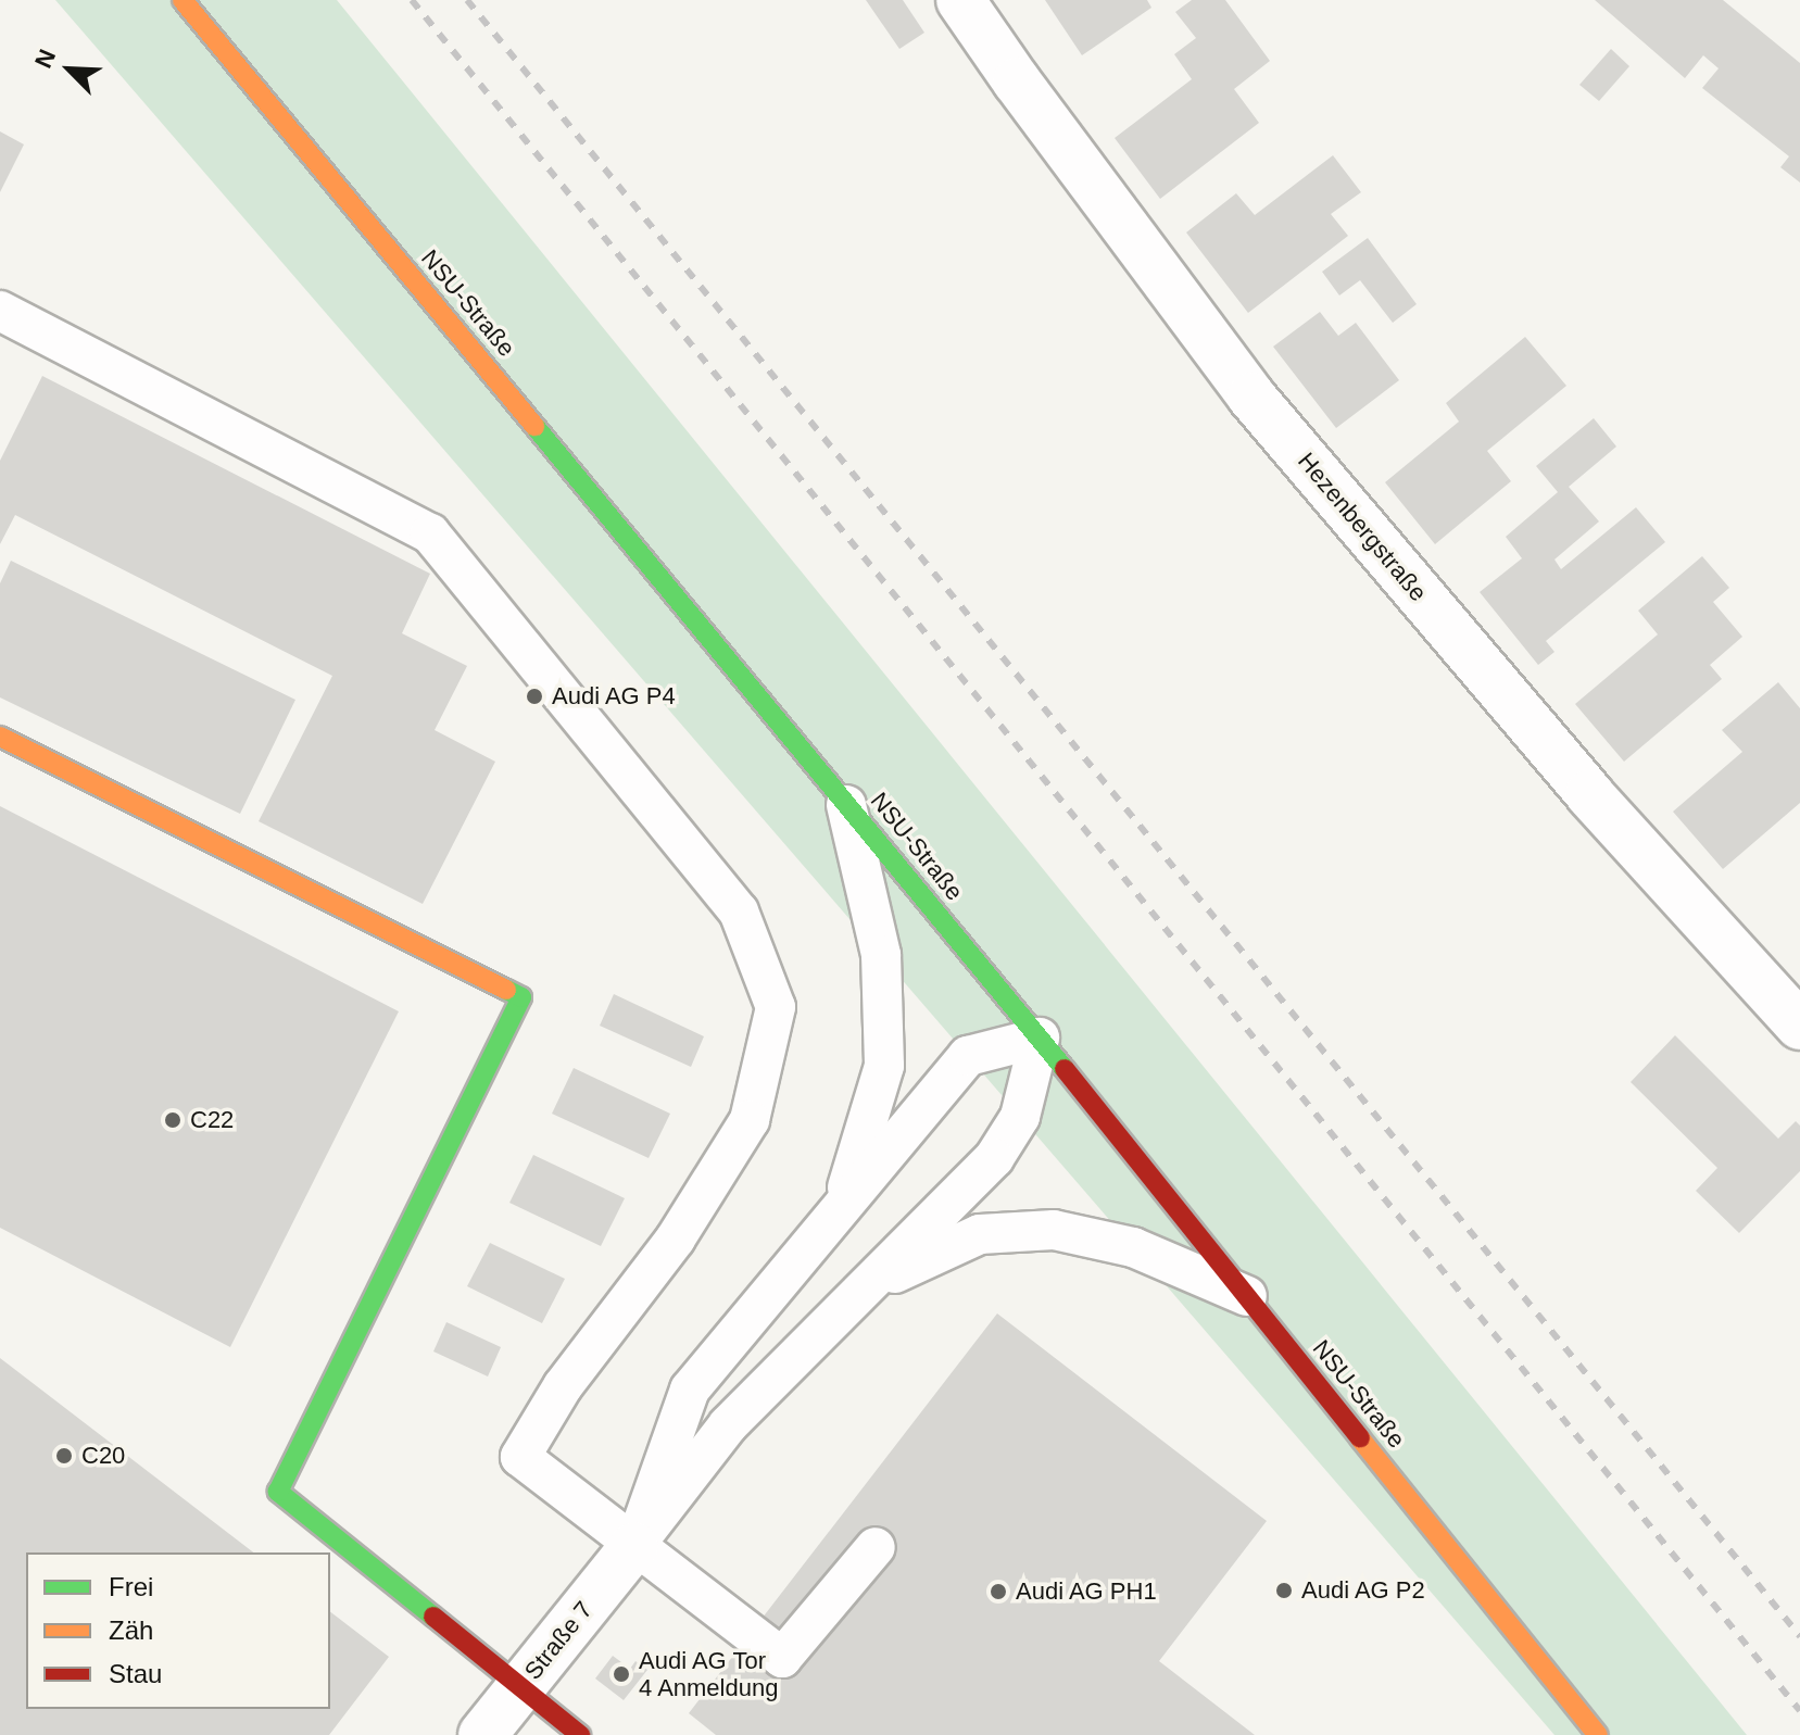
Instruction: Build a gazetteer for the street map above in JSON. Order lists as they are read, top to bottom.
{
  "streets": {
    "main road": ["NSU-Straße"],
    "street": ["Hezenbergstraße", "Straße 7"]
  },
  "places": [
    "Audi AG P4",
    "C22",
    "C20",
    "Audi AG P2",
    "Audi AG PH1",
    "Audi AG Tor 4 Anmeldung"
  ],
  "legend": ["Frei", "Zäh", "Stau"],
  "north": "top left"
}
